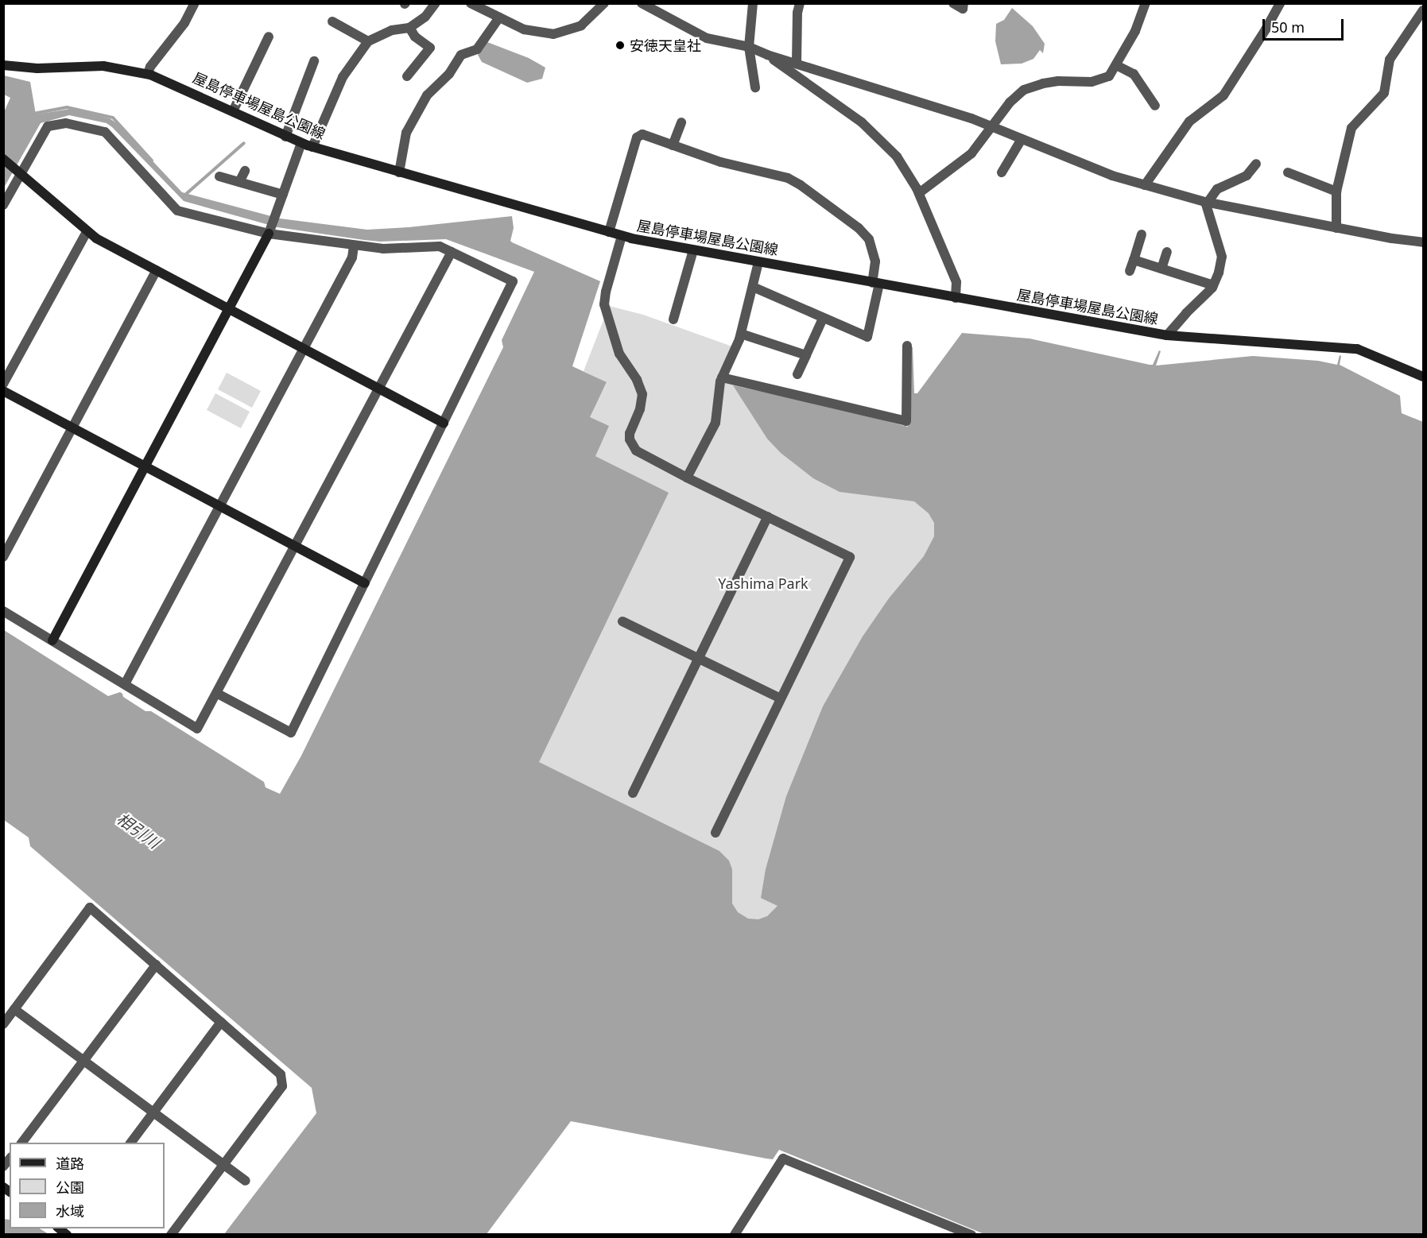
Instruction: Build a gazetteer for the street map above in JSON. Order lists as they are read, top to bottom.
{
  "streets": {
    "main road": ["屋島停車場屋島公園線"]
  },
  "water": ["相引川"],
  "parks": ["Yashima Park"],
  "places": ["安徳天皇社"],
  "legend": ["道路", "公園", "水域"],
  "scale_bar": "50 m"
}
